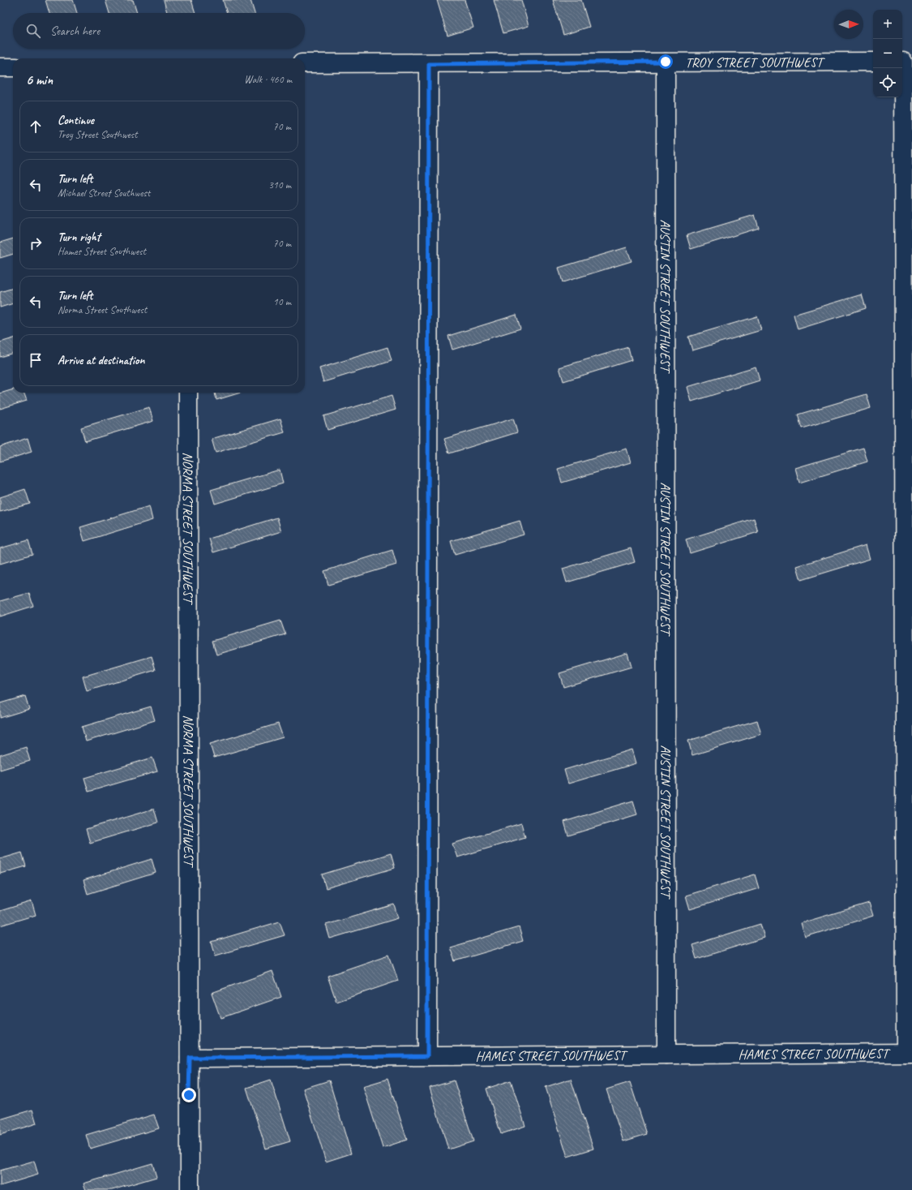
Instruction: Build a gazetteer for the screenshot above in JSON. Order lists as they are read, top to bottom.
{
  "streets": {
    "street": [
      "TROY STREET SOUTHWEST",
      "AUSTIN STREET SOUTHWEST",
      "NORMA STREET SOUTHWEST",
      "HAMES STREET SOUTHWEST"
    ]
  },
  "crossings": [
    ["TROY STREET SOUTHWEST", "AUSTIN STREET SOUTHWEST"],
    ["AUSTIN STREET SOUTHWEST", "HAMES STREET SOUTHWEST"],
    ["NORMA STREET SOUTHWEST", "HAMES STREET SOUTHWEST"]
  ],
  "north": "right",
  "page": {
    "map_buttons": ["+", "−"],
    "search": "Search here",
    "heading": ["6 min", "Walk · 460 m"],
    "list": [
      ["Continue", "Troy Street Southwest", "70 m"],
      ["Turn left", "Michael Street Southwest", "310 m"],
      ["Turn right", "Hames Street Southwest", "70 m"],
      ["Turn left", "Norma Street Southwest", "10 m"],
      "Arrive at destination"
    ]
  }
}
